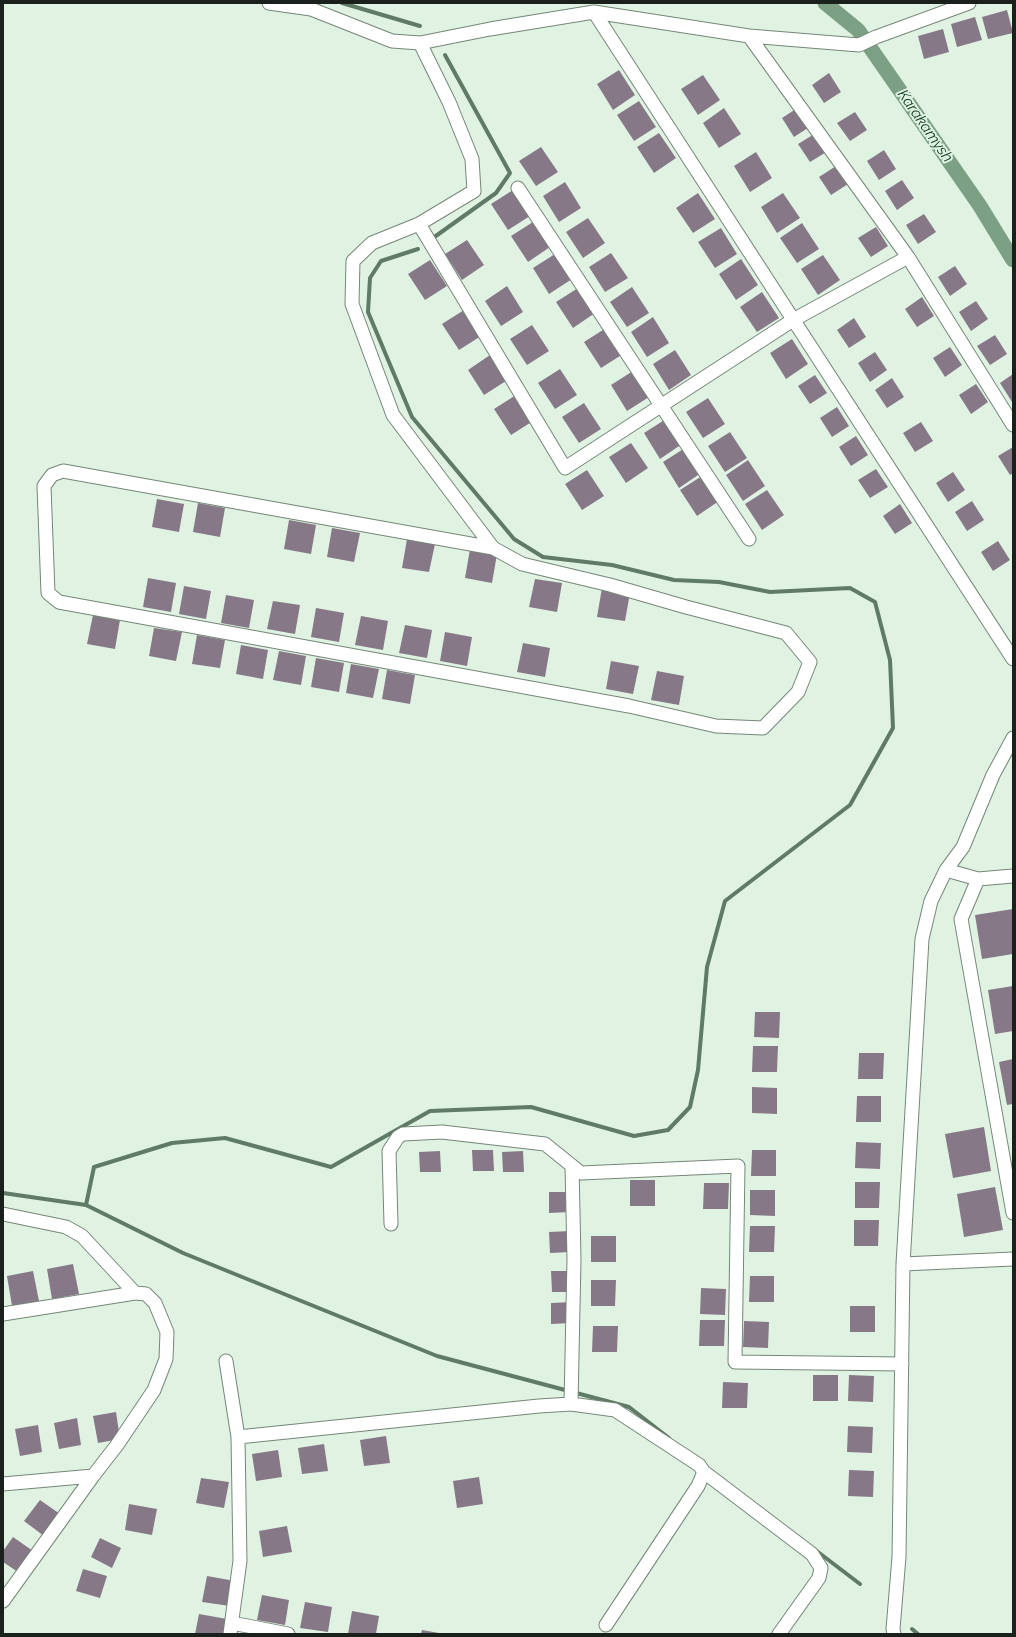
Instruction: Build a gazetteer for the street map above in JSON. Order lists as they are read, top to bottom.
{
  "water": ["Karakamysh"]
}
